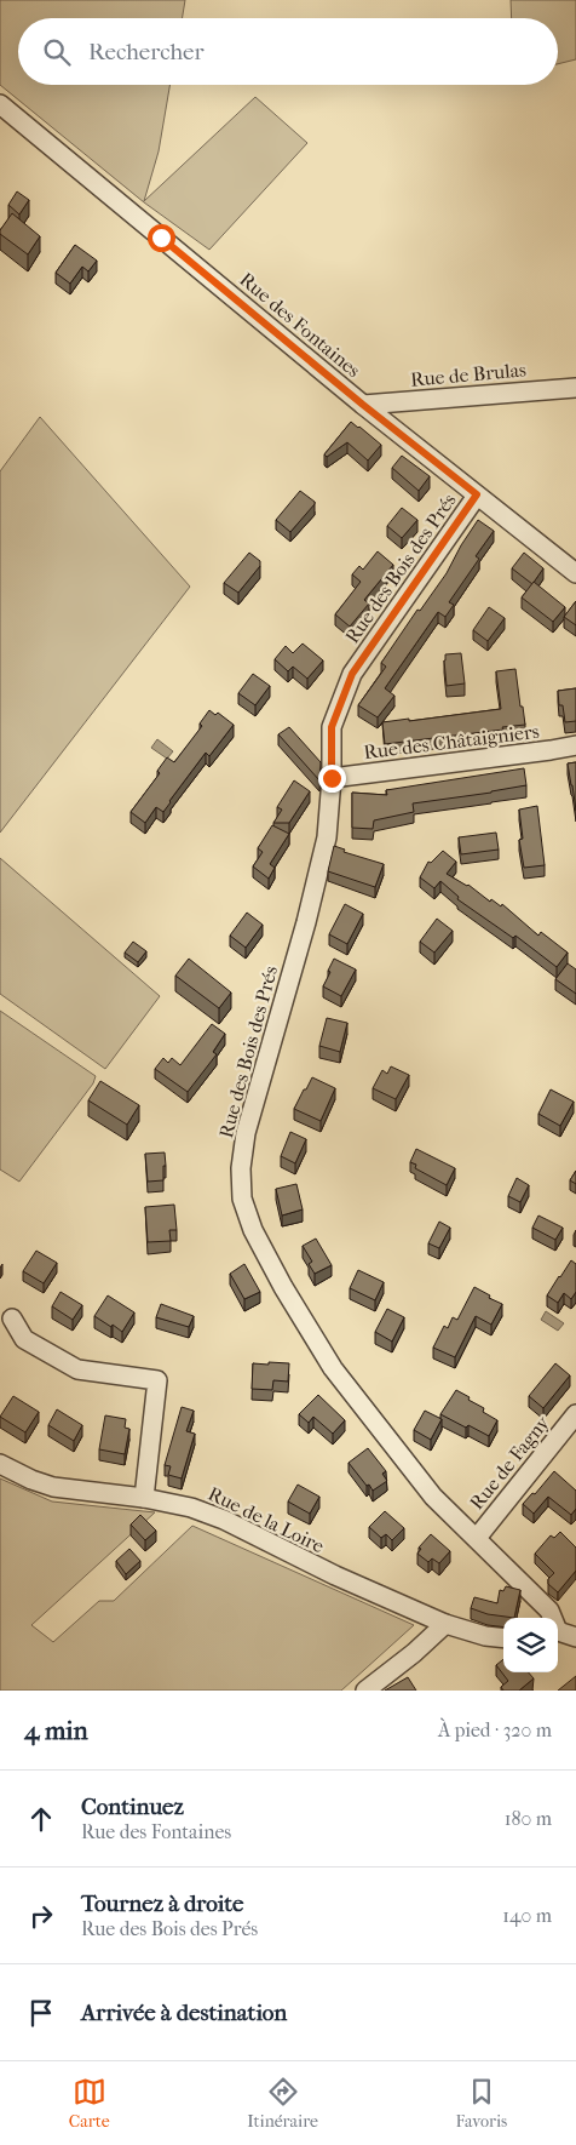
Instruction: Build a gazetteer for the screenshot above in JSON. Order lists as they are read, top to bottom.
{
  "streets": {
    "street": [
      "Rue des Fontaines",
      "Rue de Brulas",
      "Rue des Bois des Prés",
      "Rue des Châtaigniers",
      "Rue de Fagny",
      "Rue de la Loire"
    ]
  },
  "crossings": [
    ["Rue des Fontaines", "Rue de Brulas"],
    ["Rue des Fontaines", "Rue des Bois des Prés"],
    ["Rue des Bois des Prés", "Rue des Châtaigniers"],
    ["Rue des Bois des Prés", "Rue de Fagny"]
  ],
  "page": {
    "search": "Rechercher",
    "heading": ["4 min", "À pied · 320 m"],
    "list": [
      ["Continuez", "Rue des Fontaines", "180 m"],
      ["Tournez à droite", "Rue des Bois des Prés", "140 m"],
      "Arrivée à destination"
    ],
    "nav": ["Carte", "Itinéraire", "Favoris"]
  }
}
